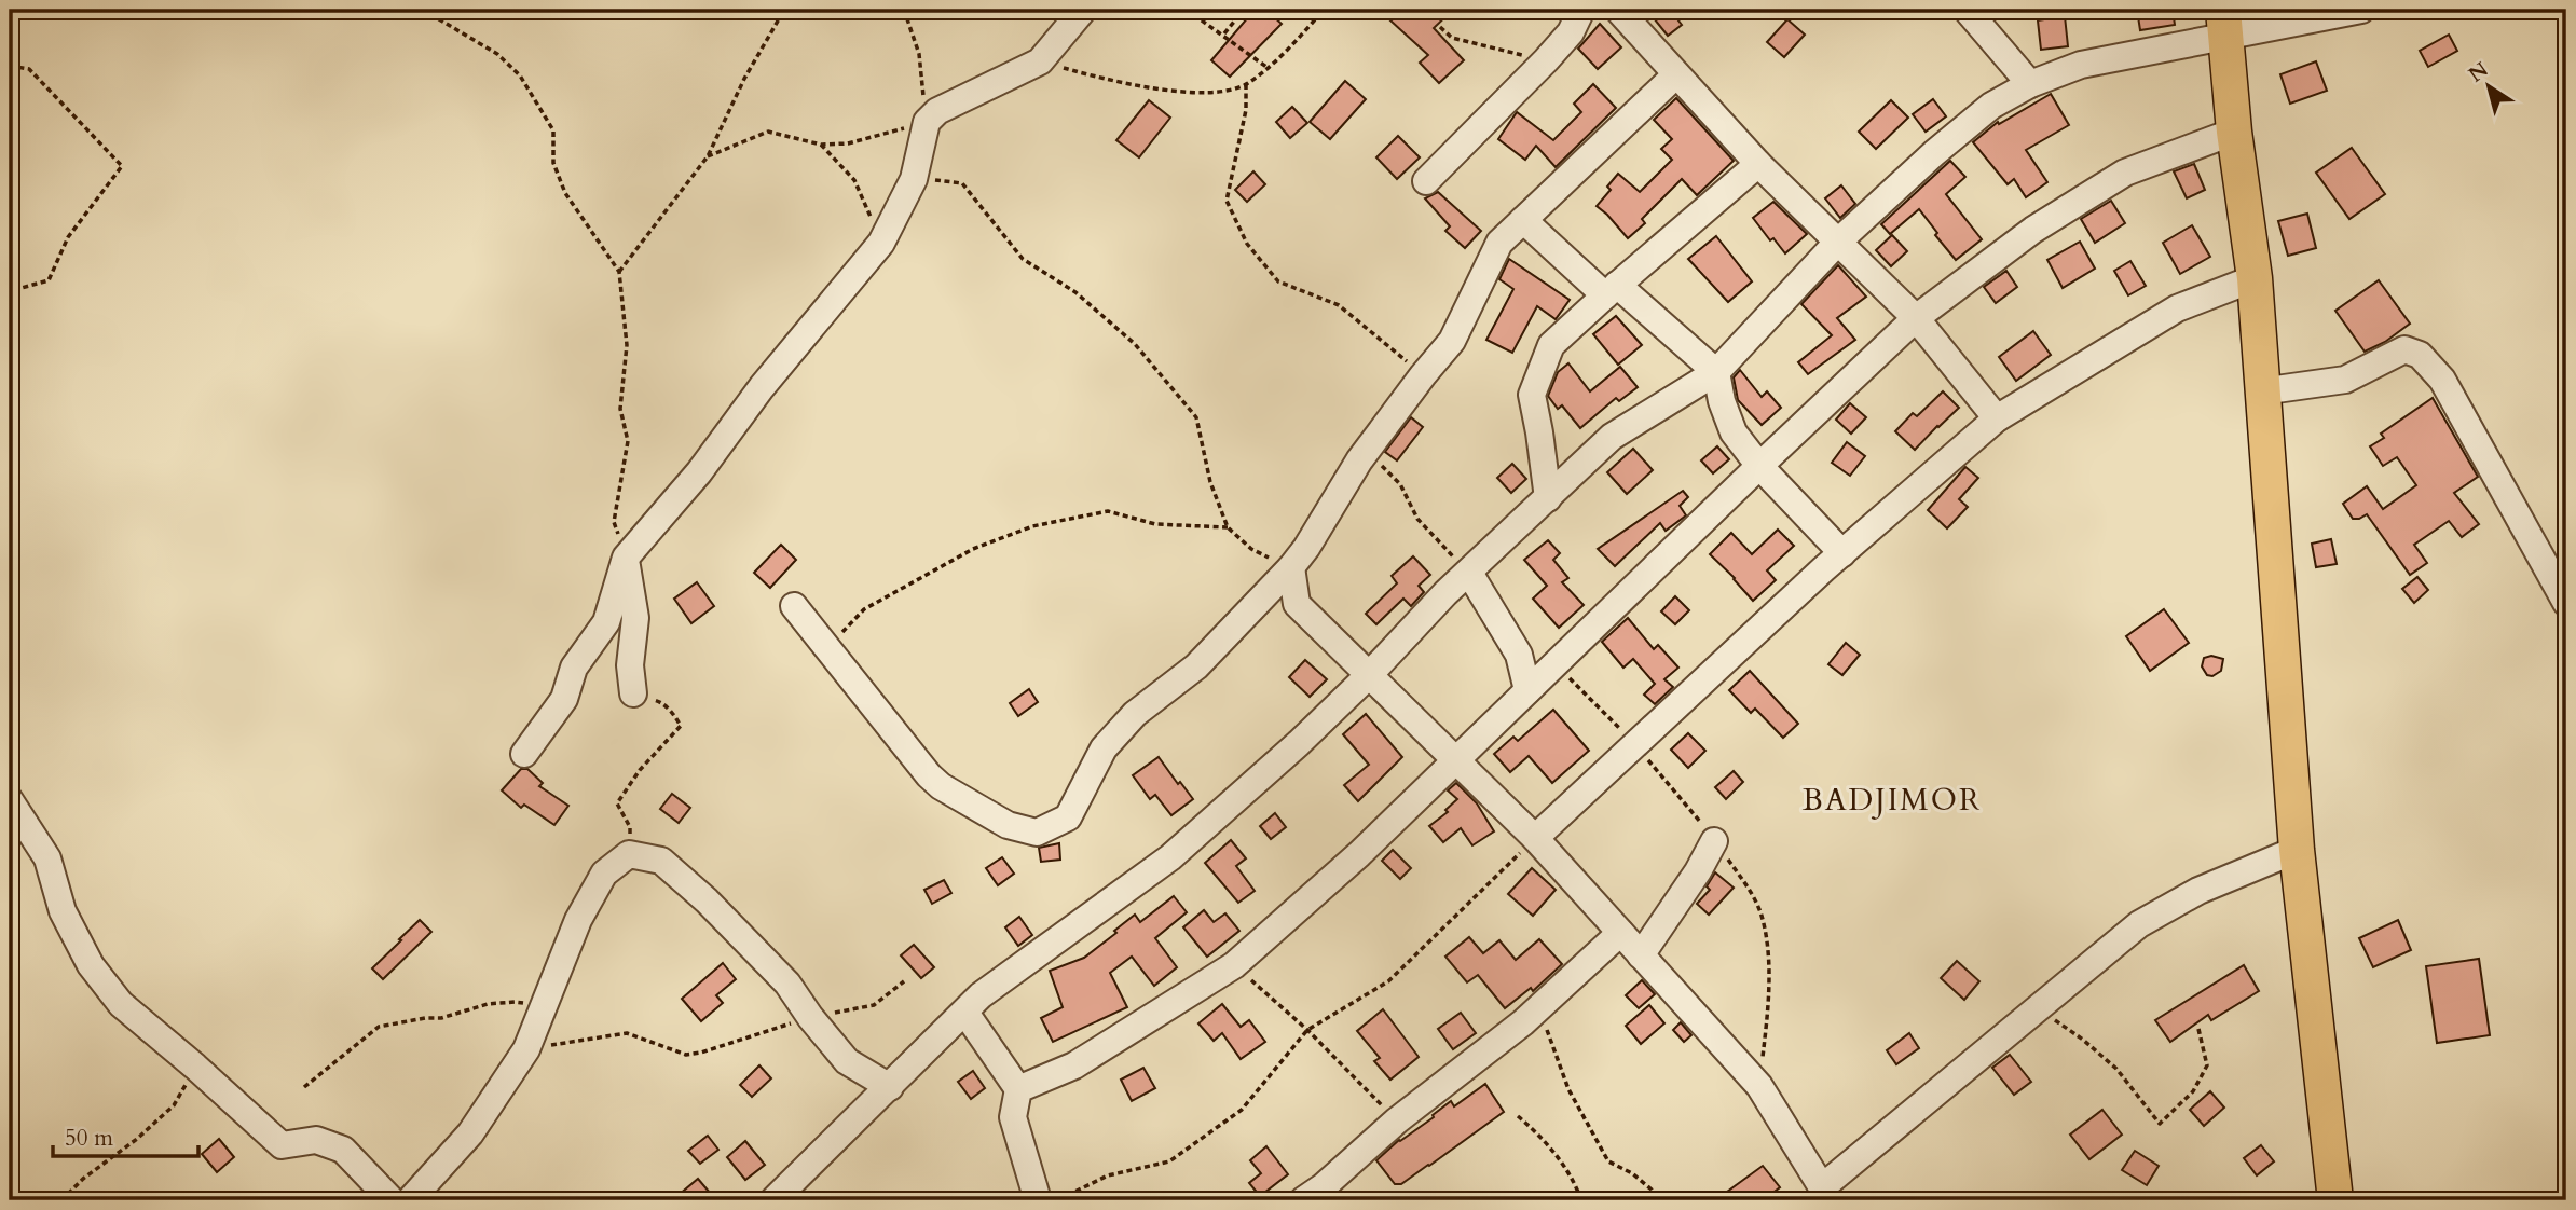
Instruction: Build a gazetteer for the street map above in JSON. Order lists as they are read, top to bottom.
{
  "districts": ["BADJIMOR"],
  "scale_bar": "50 m",
  "north": "top left"
}
